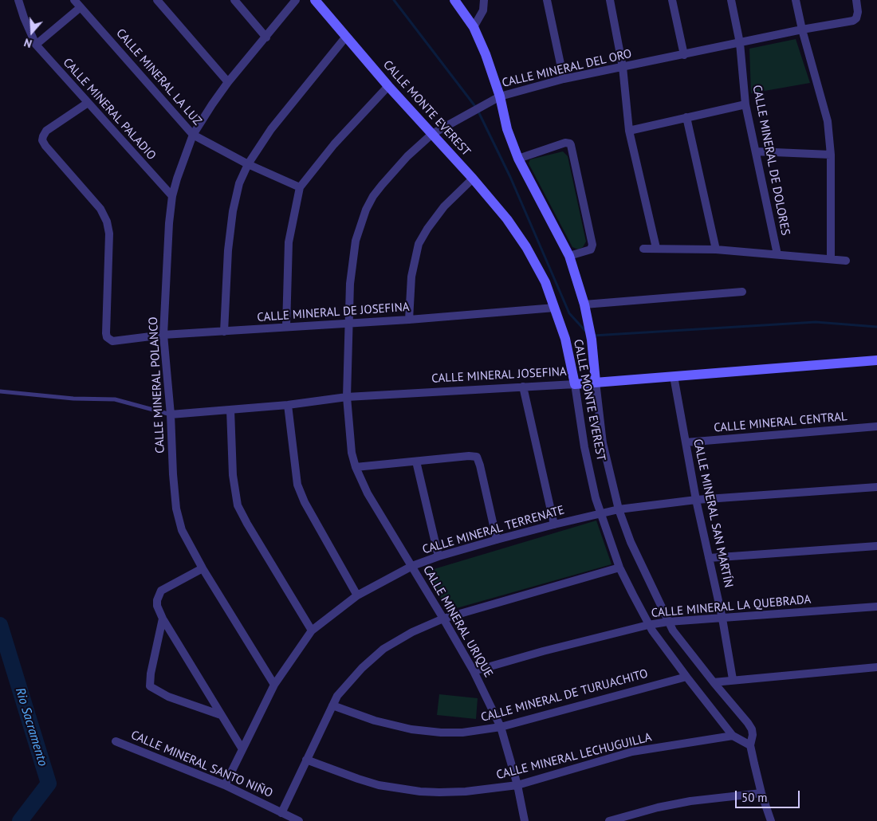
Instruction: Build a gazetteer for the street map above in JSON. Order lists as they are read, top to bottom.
{
  "streets": {
    "street": [
      "CALLE MINERAL DEL ORO",
      "CALLE MINERAL LA LUZ",
      "CALLE MONTE EVEREST",
      "CALLE MINERAL PALADIO",
      "CALLE MINERAL DE DOLORES",
      "CALLE MINERAL DE JOSEFINA",
      "CALLE MINERAL JOSEFINA",
      "CALLE MINERAL POLANCO",
      "CALLE MINERAL CENTRAL",
      "CALLE MINERAL SAN MARTÍN",
      "CALLE MINERAL TERRENATE",
      "CALLE MINERAL LA QUEBRADA",
      "CALLE MINERAL URIQUE",
      "CALLE MINERAL DE TURUACHITO",
      "CALLE MINERAL LECHUGUILLA",
      "CALLE MINERAL SANTO NIÑO"
    ]
  },
  "crossings": [
    ["CALLE MINERAL DEL ORO", "CALLE MONTE EVEREST"],
    ["CALLE MINERAL DEL ORO", "CALLE MINERAL DE DOLORES"],
    ["CALLE MINERAL DEL ORO", "CALLE MINERAL DE JOSEFINA"],
    ["CALLE MINERAL DEL ORO", "CALLE MINERAL URIQUE"],
    ["CALLE MINERAL LA LUZ", "CALLE MINERAL POLANCO"],
    ["CALLE MONTE EVEREST", "CALLE MINERAL DE JOSEFINA"],
    ["CALLE MONTE EVEREST", "CALLE MINERAL JOSEFINA"],
    ["CALLE MONTE EVEREST", "CALLE MINERAL TERRENATE"],
    ["CALLE MONTE EVEREST", "CALLE MINERAL LA QUEBRADA"],
    ["CALLE MONTE EVEREST", "CALLE MINERAL DE TURUACHITO"],
    ["CALLE MONTE EVEREST", "CALLE MINERAL LECHUGUILLA"],
    ["CALLE MINERAL PALADIO", "CALLE MINERAL DE JOSEFINA"],
    ["CALLE MINERAL PALADIO", "CALLE MINERAL POLANCO"],
    ["CALLE MINERAL DE JOSEFINA", "CALLE MINERAL POLANCO"],
    ["CALLE MINERAL DE JOSEFINA", "CALLE MINERAL URIQUE"],
    ["CALLE MINERAL JOSEFINA", "CALLE MINERAL POLANCO"],
    ["CALLE MINERAL JOSEFINA", "CALLE MINERAL SAN MARTÍN"],
    ["CALLE MINERAL JOSEFINA", "CALLE MINERAL URIQUE"],
    ["CALLE MINERAL POLANCO", "CALLE MINERAL TERRENATE"],
    ["CALLE MINERAL CENTRAL", "CALLE MINERAL SAN MARTÍN"],
    ["CALLE MINERAL SAN MARTÍN", "CALLE MINERAL TERRENATE"],
    ["CALLE MINERAL SAN MARTÍN", "CALLE MINERAL LA QUEBRADA"],
    ["CALLE MINERAL TERRENATE", "CALLE MINERAL URIQUE"],
    ["CALLE MINERAL TERRENATE", "CALLE MINERAL SANTO NIÑO"],
    ["CALLE MINERAL LA QUEBRADA", "CALLE MINERAL URIQUE"],
    ["CALLE MINERAL URIQUE", "CALLE MINERAL DE TURUACHITO"],
    ["CALLE MINERAL URIQUE", "CALLE MINERAL LECHUGUILLA"]
  ],
  "water": ["Rio Sacramento"],
  "scale_bar": "50 m",
  "north": "bottom"
}
